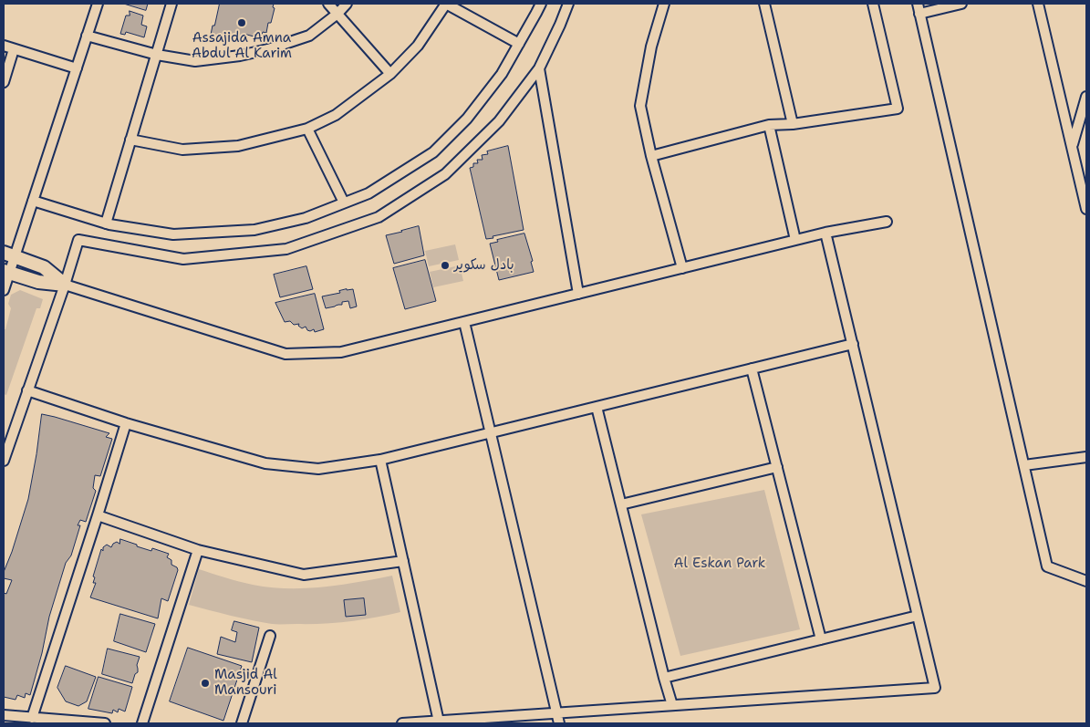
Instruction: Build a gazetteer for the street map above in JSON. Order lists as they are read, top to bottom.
{
  "parks": ["Al Eskan Park"],
  "places": ["Assajida Amna Abdul Al Karim", "بادل سكوير", "Masjid Al Mansouri"]
}
